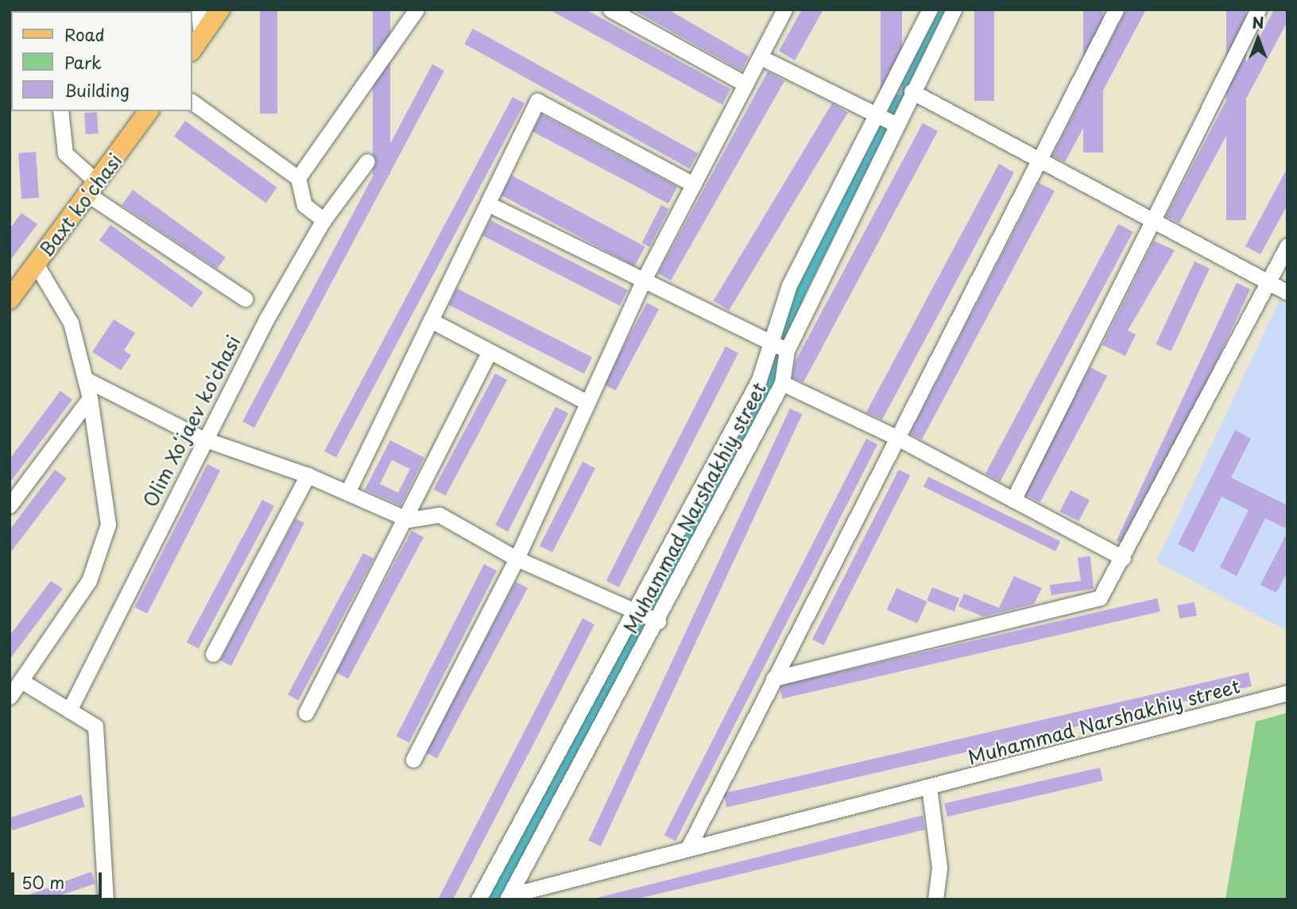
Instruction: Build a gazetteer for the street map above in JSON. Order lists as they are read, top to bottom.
{
  "streets": {
    "main road": ["Baxt koʻchasi"],
    "street": ["Olim Xoʻjaev ko'chasi", "Muhammad Narshakhiy street"]
  },
  "legend": ["Road", "Park", "Building"],
  "scale_bar": "50 m",
  "north": "top"
}
